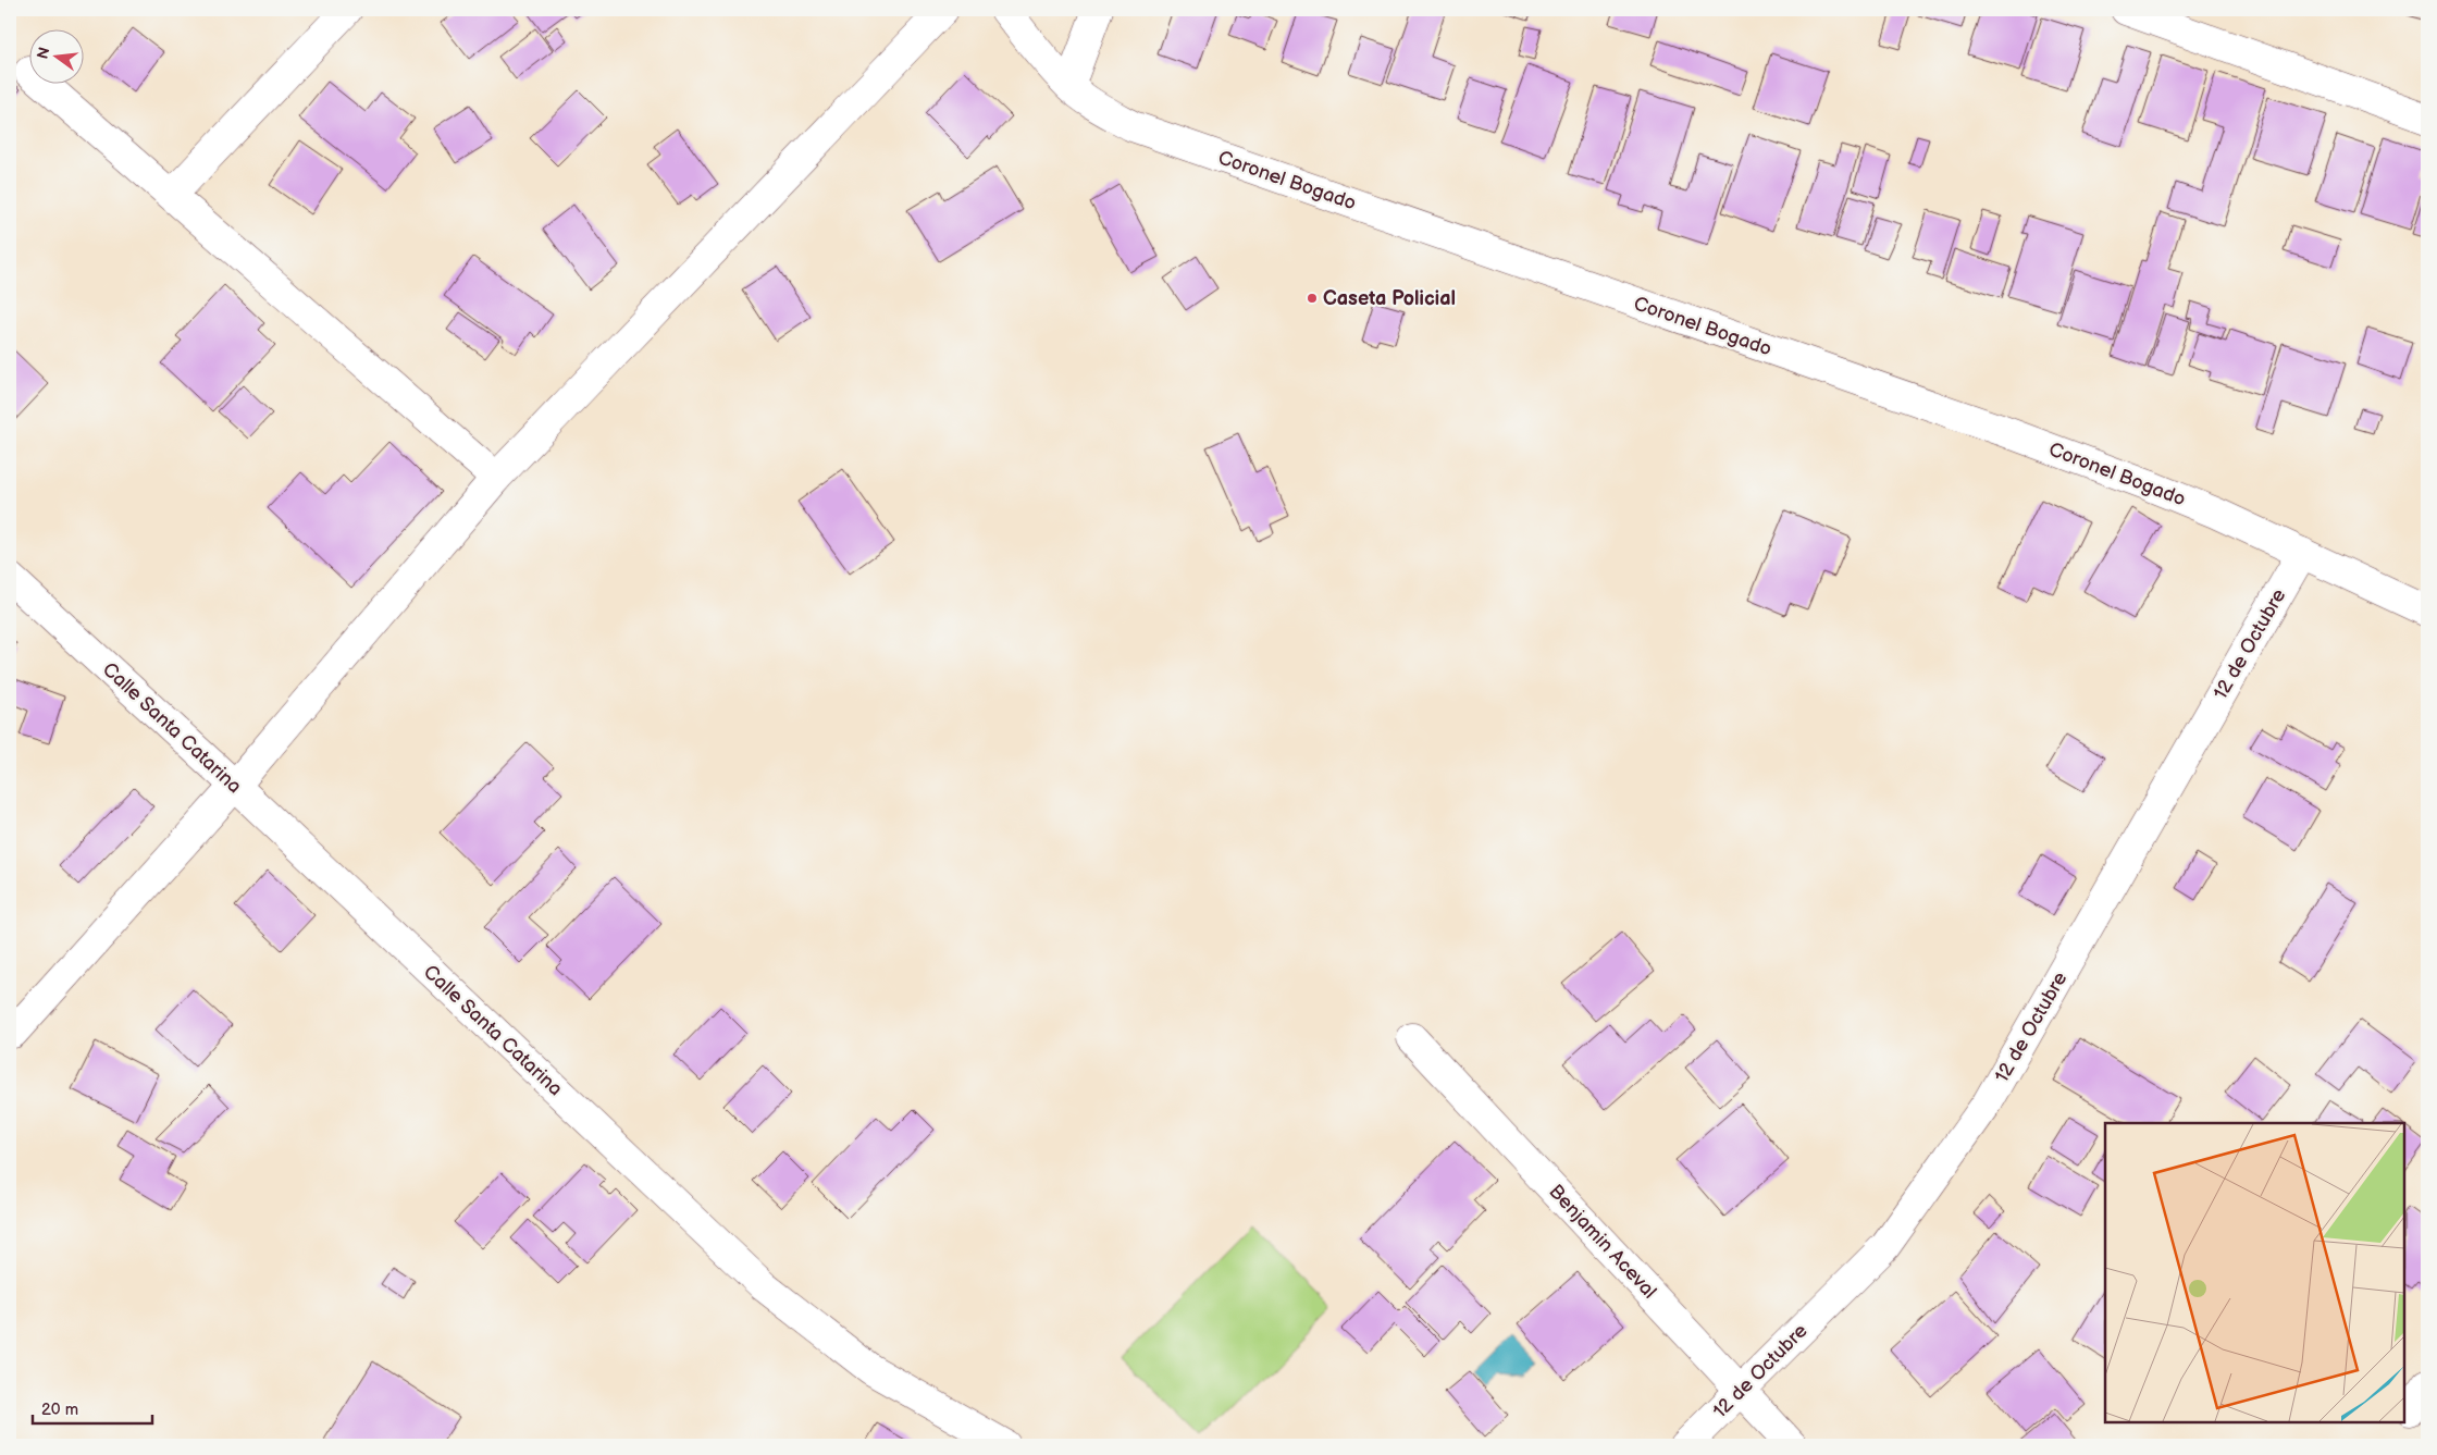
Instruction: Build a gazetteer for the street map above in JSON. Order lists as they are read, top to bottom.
{
  "streets": {
    "street": [
      "Coronel Bogado",
      "12 de Octubre",
      "Calle Santa Catarina",
      "Benjamin Aceval"
    ]
  },
  "crossings": [
    ["Coronel Bogado", "12 de Octubre"],
    ["12 de Octubre", "Benjamin Aceval"]
  ],
  "places": ["Caseta Policial"],
  "scale_bar": "20 m",
  "north": "left"
}
